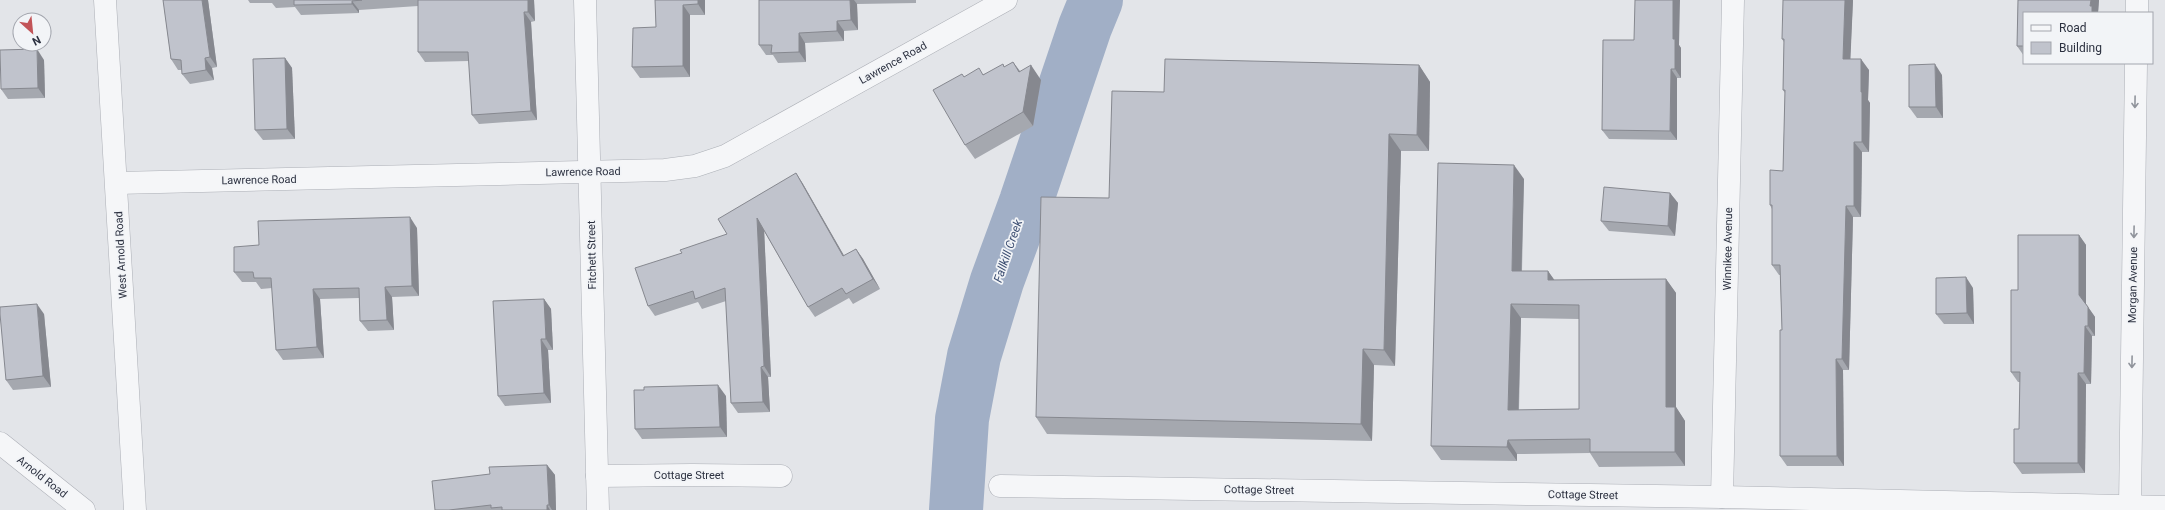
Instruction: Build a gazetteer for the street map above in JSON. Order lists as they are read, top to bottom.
{
  "streets": {
    "street": [
      "Lawrence Road",
      "Winnikee Avenue",
      "West Arnold Road",
      "Fitchett Street",
      "Morgan Avenue",
      "Cottage Street",
      "Arnold Road"
    ]
  },
  "crossings": [
    ["Lawrence Road", "West Arnold Road"],
    ["Lawrence Road", "Fitchett Street"],
    ["Winnikee Avenue", "Cottage Street"],
    ["Fitchett Street", "Cottage Street"],
    ["Morgan Avenue", "Cottage Street"]
  ],
  "one_way": ["Morgan Avenue"],
  "water": ["Fallkill Creek"],
  "legend": ["Road", "Building"],
  "north": "bottom right"
}
